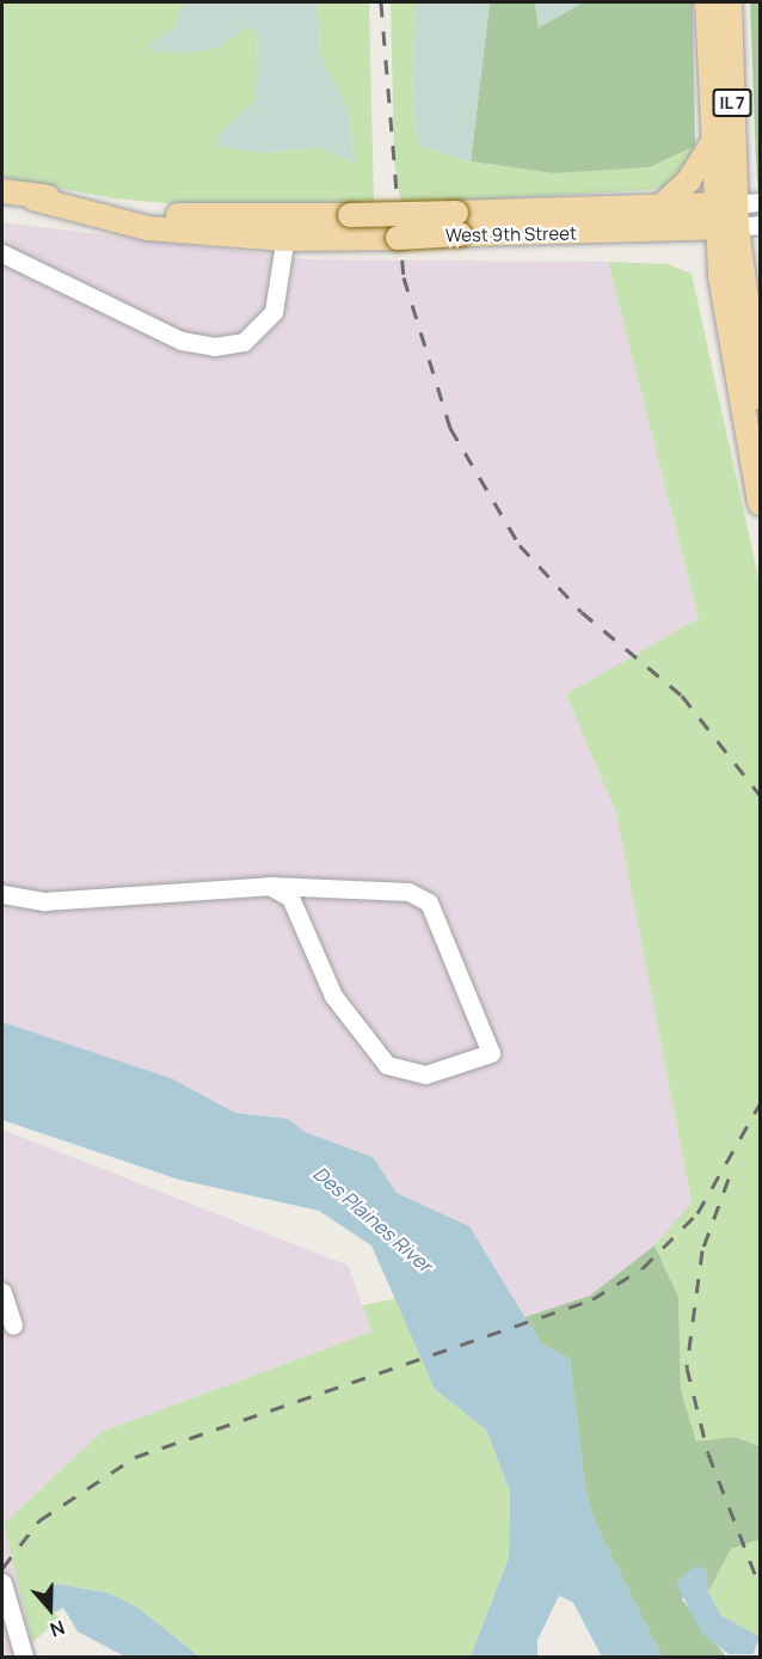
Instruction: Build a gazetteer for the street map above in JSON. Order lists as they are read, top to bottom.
{
  "streets": {
    "main road": ["IL 7", "West 9th Street"]
  },
  "crossings": [
    ["IL 7", "West 9th Street"]
  ],
  "water": ["Des Plaines River"],
  "north": "bottom"
}
